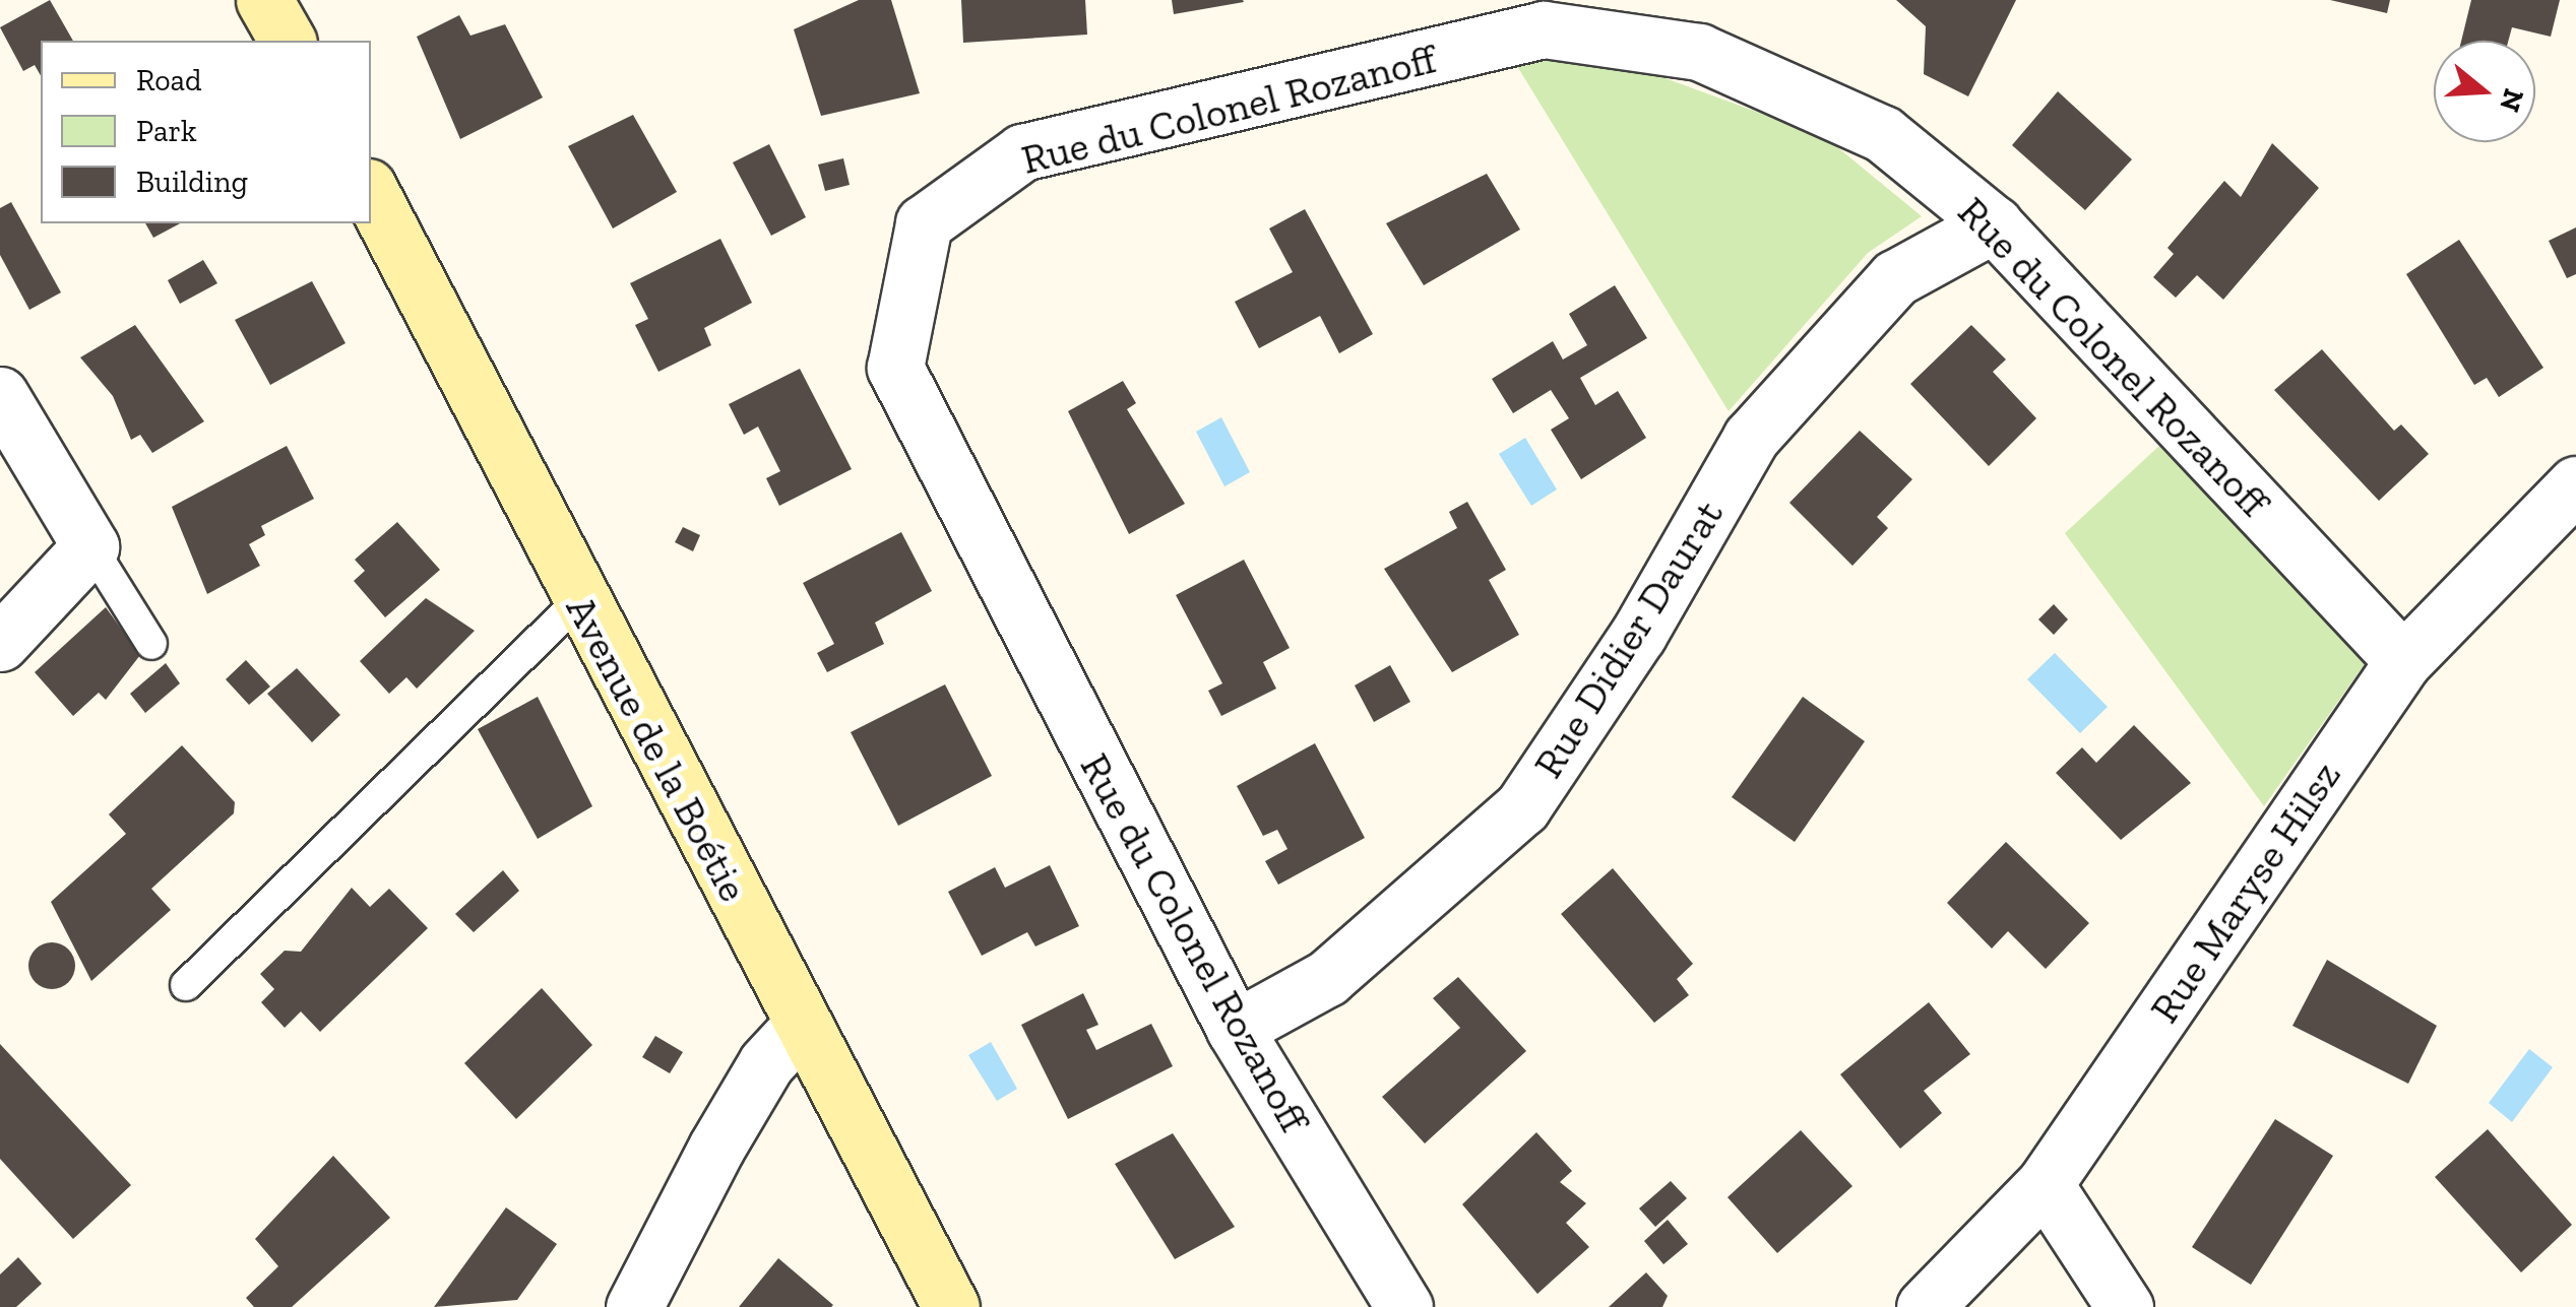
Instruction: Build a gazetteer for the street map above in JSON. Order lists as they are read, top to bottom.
{
  "streets": {
    "main road": ["Avenue de la Boétie"],
    "street": ["Rue du Colonel Rozanoff", "Rue Didier Daurat", "Rue Maryse Hilsz"]
  },
  "crossings": [
    ["Rue du Colonel Rozanoff", "Rue Didier Daurat"],
    ["Rue du Colonel Rozanoff", "Rue Maryse Hilsz"]
  ],
  "legend": ["Road", "Park", "Building"],
  "north": "right"
}
